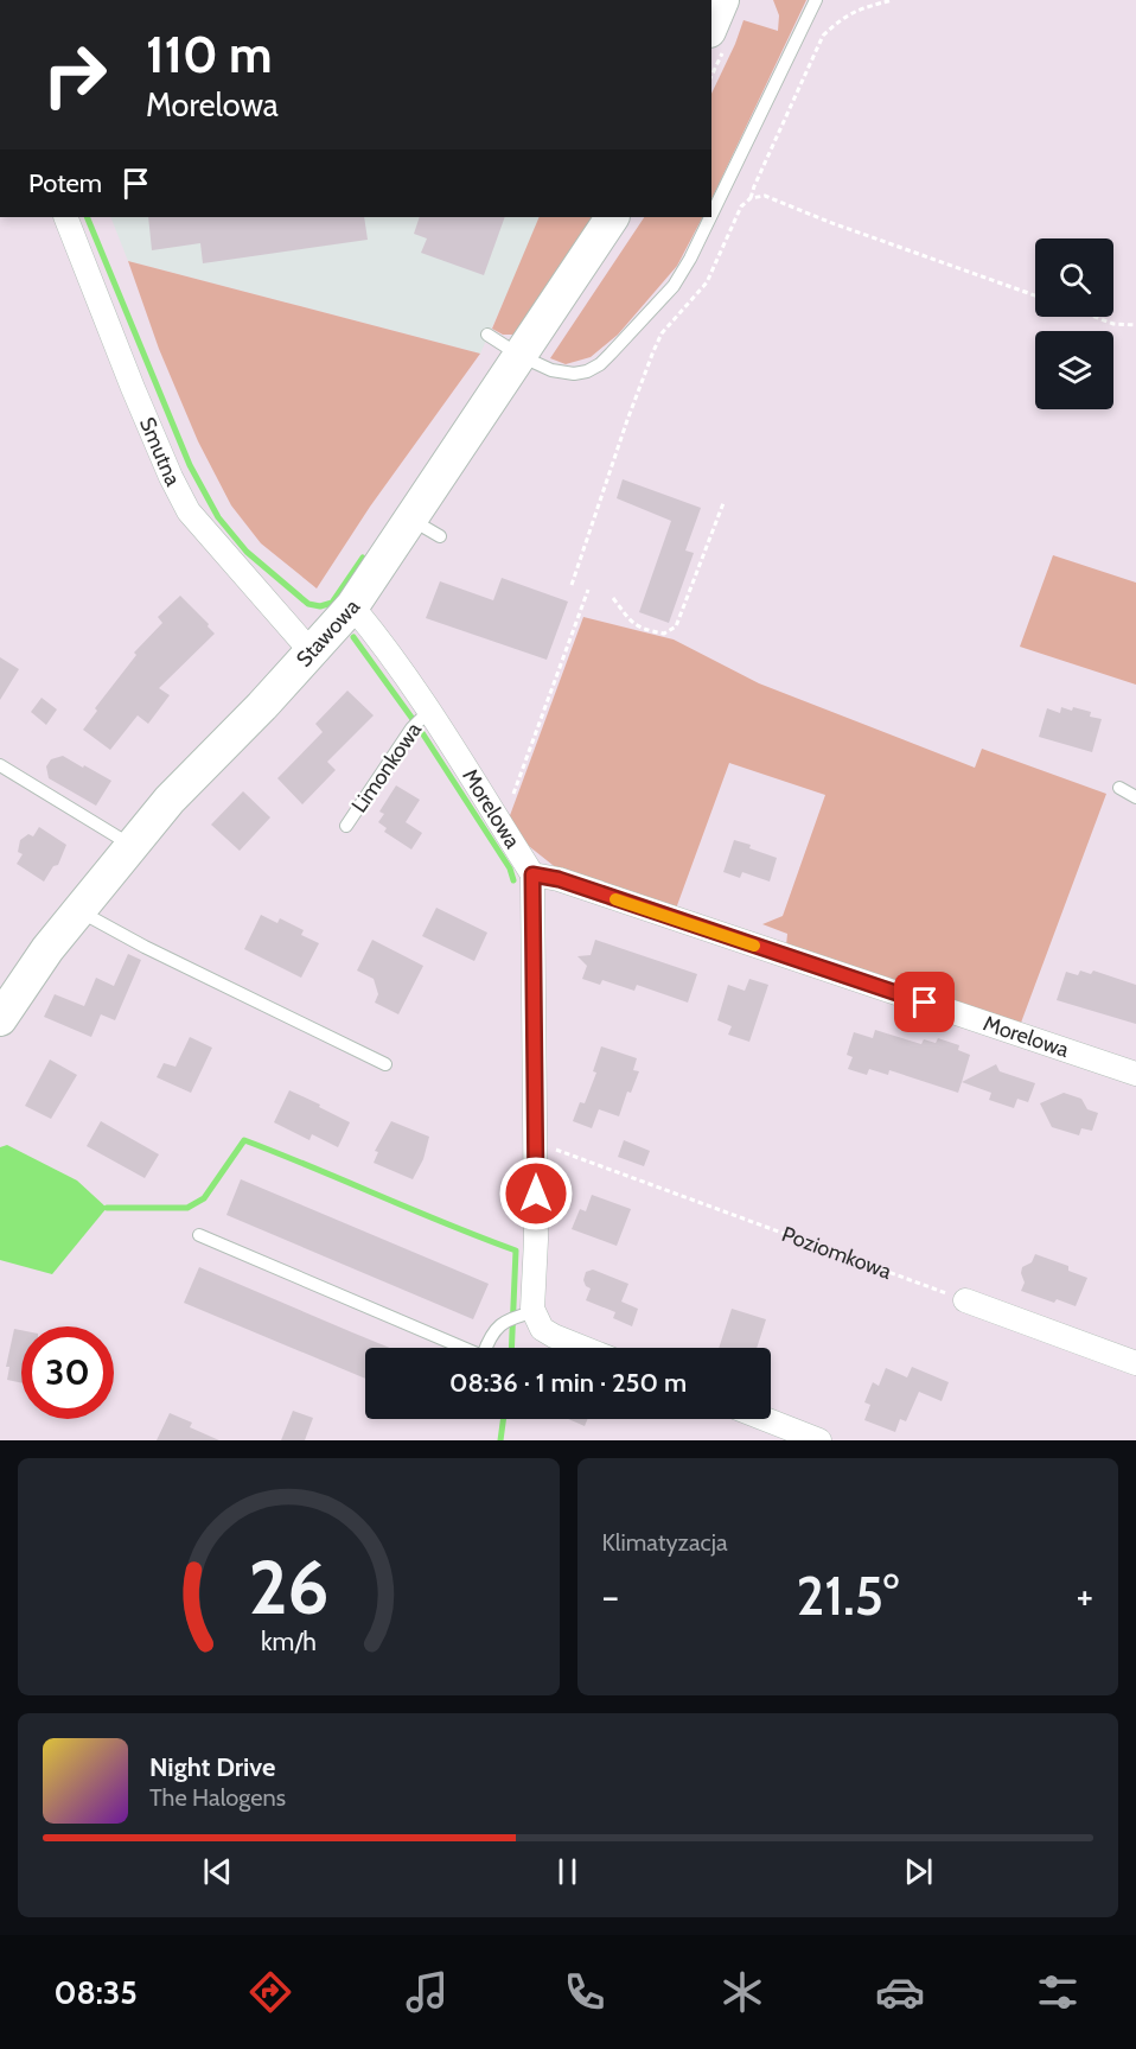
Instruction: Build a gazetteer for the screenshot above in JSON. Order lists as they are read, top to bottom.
{
  "streets": {
    "street": ["Smutna", "Stawowa", "Morelowa"],
    "lane": ["Limonkowa"],
    "path": ["Poziomkowa"]
  },
  "crossings": [
    ["Smutna", "Stawowa"],
    ["Stawowa", "Morelowa"],
    ["Limonkowa", "Morelowa"]
  ],
  "page": {
    "turn": ["110 m", "Morelowa"],
    "then": "Potem",
    "limit": "30",
    "trip": "08:36 · 1 min · 250 m",
    "tile": "Klimatyzacja",
    "heat": ["−", "21.5°", "+"],
    "song": ["Night Drive", "The Halogens"],
    "tabs": "08:35",
    "gauge": ["26", "km/h"]
  }
}
